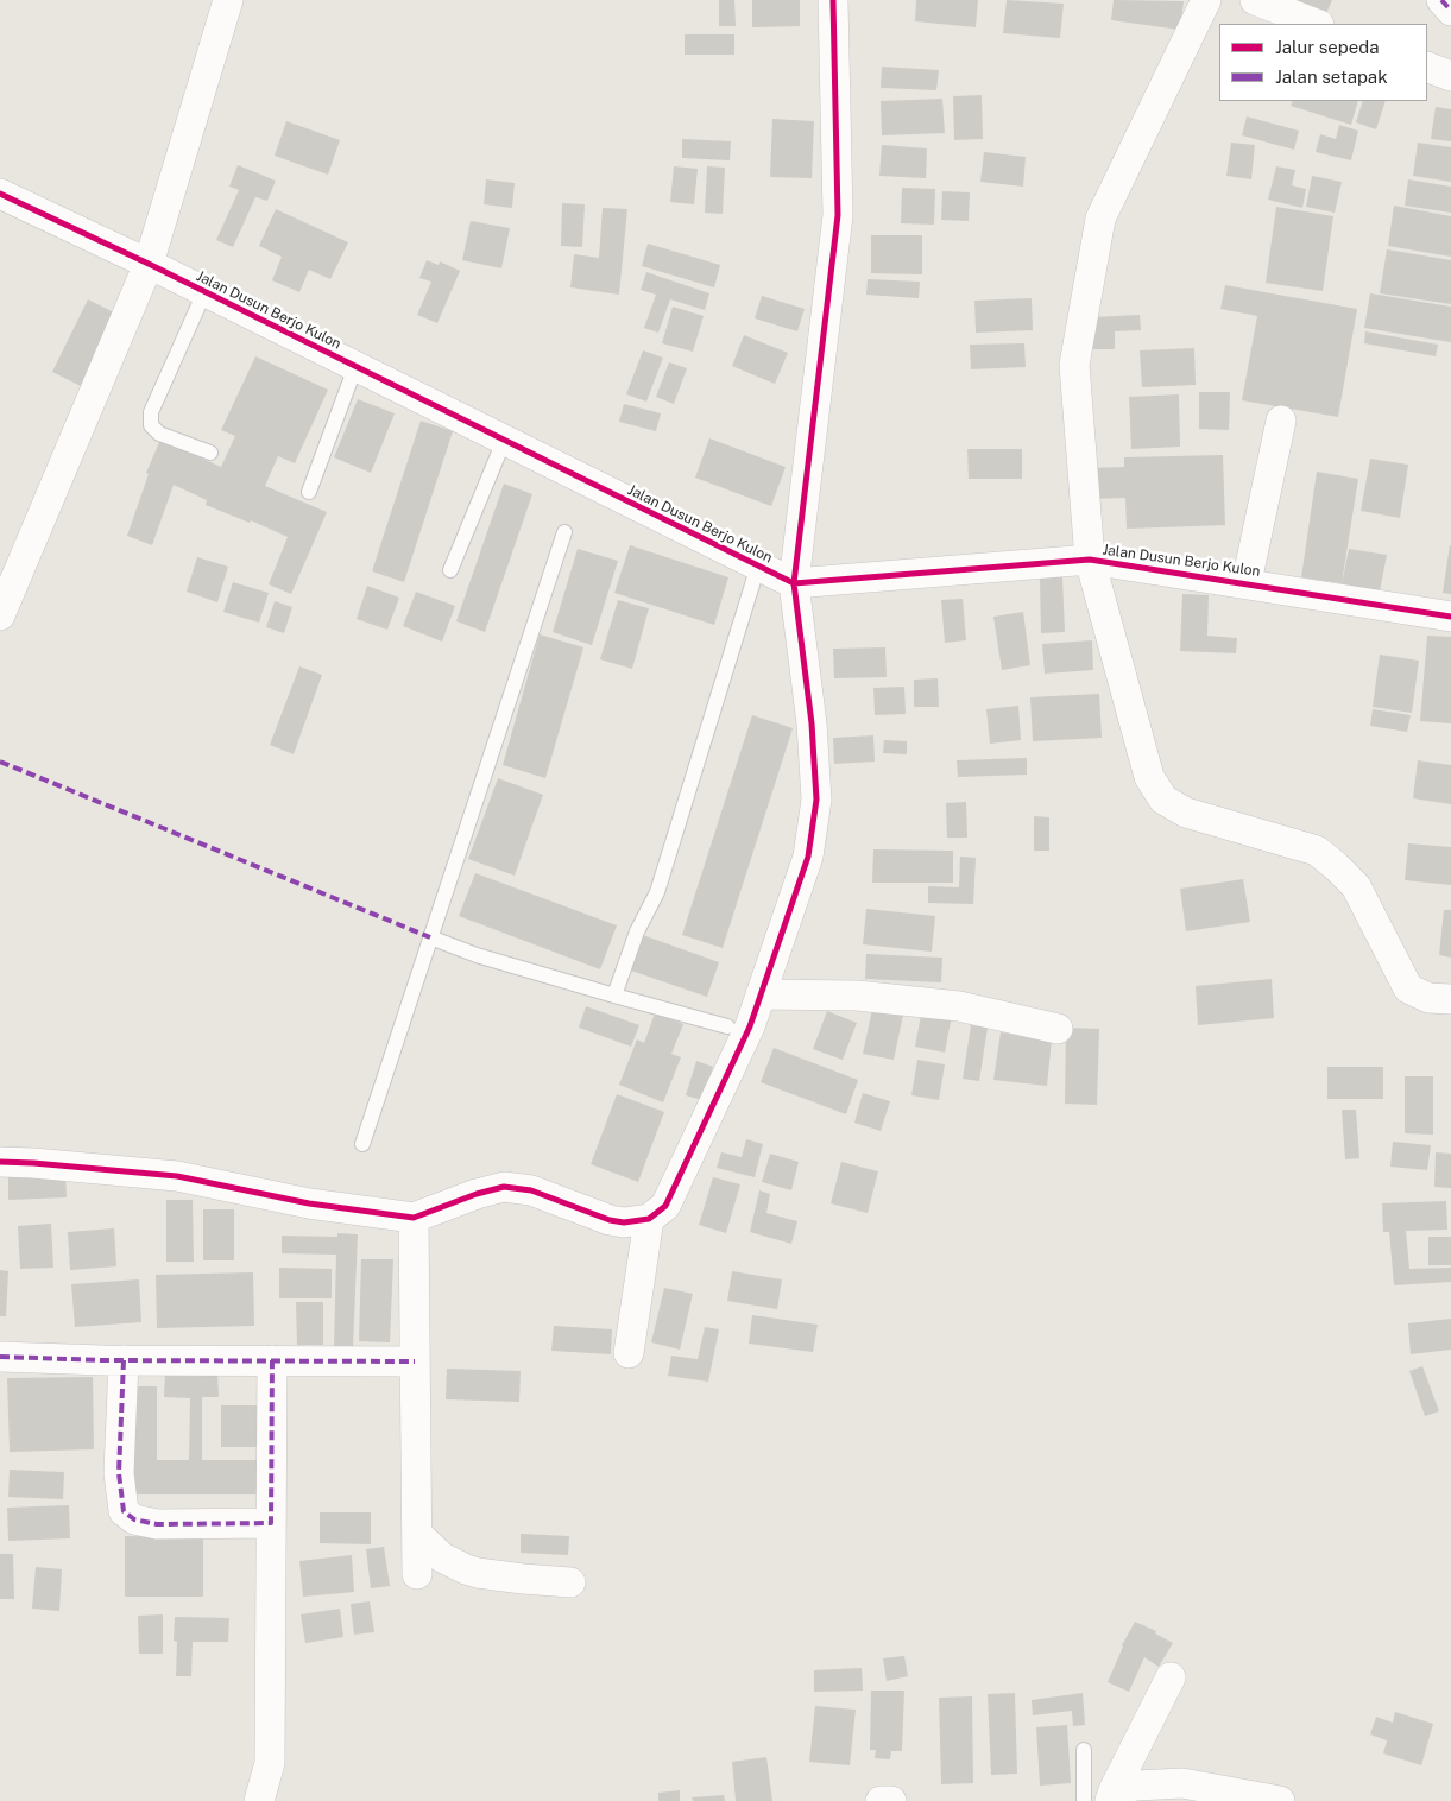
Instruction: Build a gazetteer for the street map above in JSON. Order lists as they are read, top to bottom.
{
  "streets": {
    "street": ["Jalan Dusun Berjo Kulon"]
  },
  "legend": ["Jalur sepeda", "Jalan setapak"]
}
